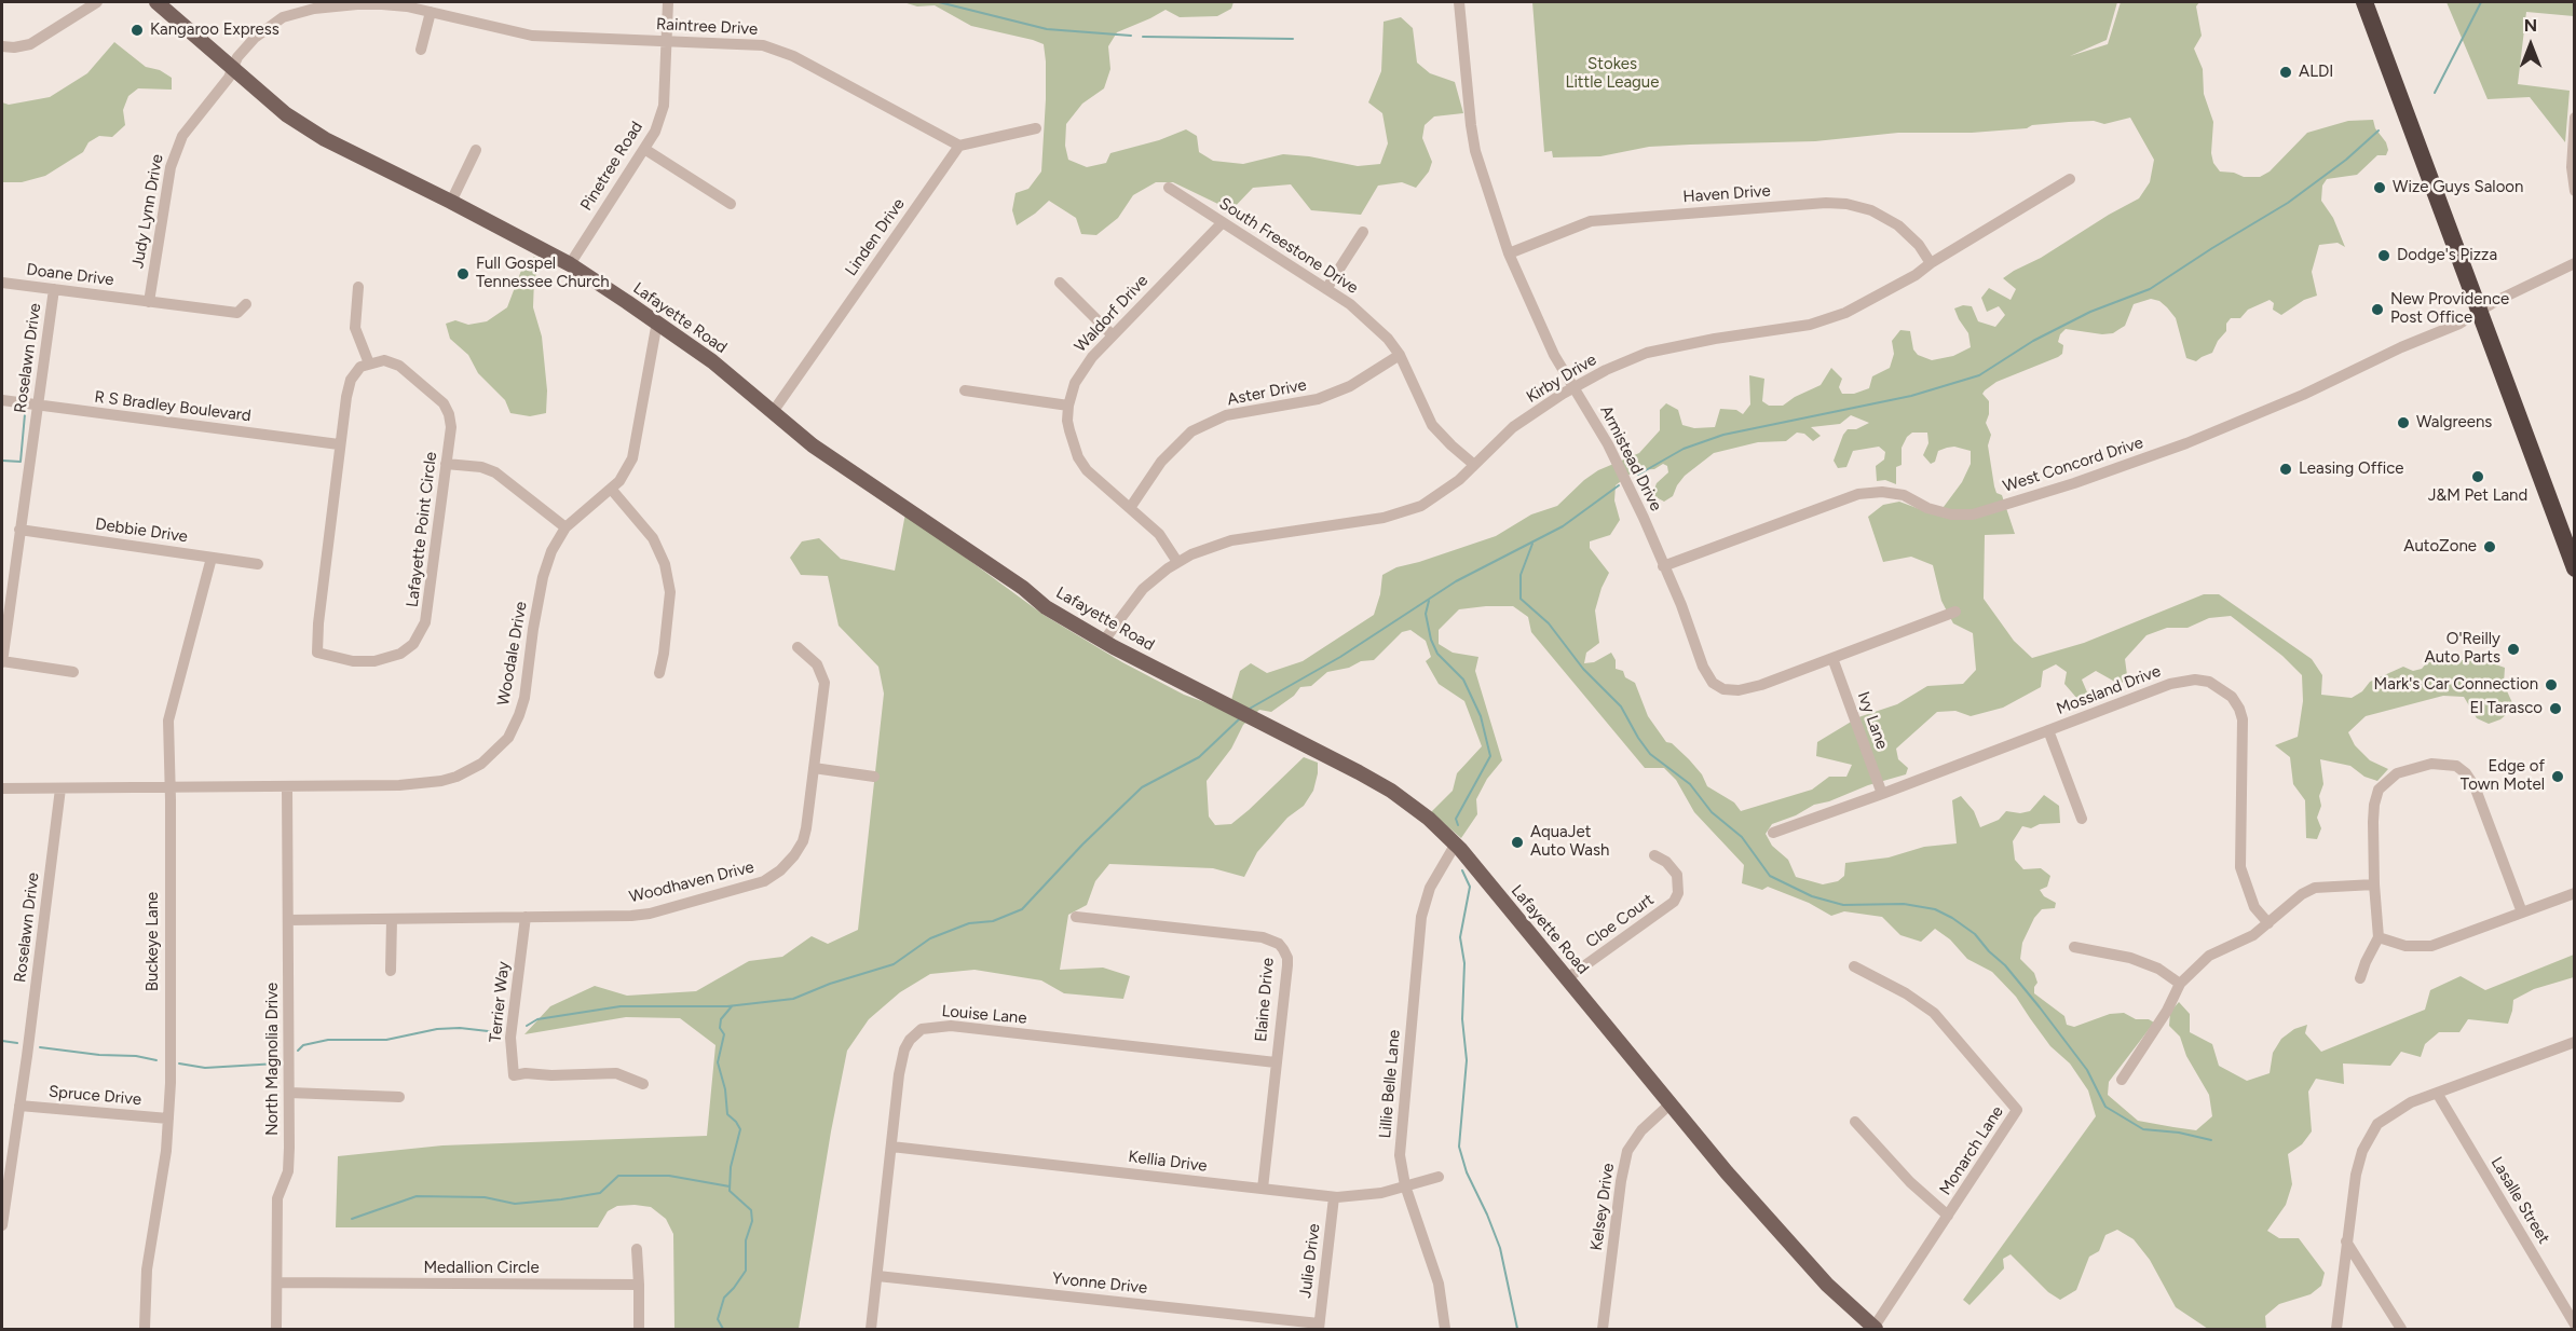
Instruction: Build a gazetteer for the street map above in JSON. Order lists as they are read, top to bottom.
{
  "streets": {
    "main road": ["Lafayette Road"],
    "street": [
      "Raintree Drive",
      "Pinetree Road",
      "Haven Drive",
      "Judy Lynn Drive",
      "Linden Drive",
      "South Freestone Drive",
      "Doane Drive",
      "Waldorf Drive",
      "Roselawn Drive",
      "Kirby Drive",
      "Aster Drive",
      "R S Bradley Boulevard",
      "Armistead Drive",
      "West Concord Drive",
      "Lafayette Point Circle",
      "Debbie Drive",
      "Woodale Drive",
      "Mossland Drive",
      "Ivy Lane",
      "Woodhaven Drive",
      "Cloe Court",
      "Buckeye Lane",
      "Elaine Drive",
      "Terrier Way",
      "Louise Lane",
      "North Magnolia Drive",
      "Lillie Belle Lane",
      "Spruce Drive",
      "Monarch Lane",
      "Kellia Drive",
      "Lasalle Street",
      "Kelsey Drive",
      "Julie Drive",
      "Medallion Circle",
      "Yvonne Drive"
    ]
  },
  "crossings": [
    ["Raintree Drive", "Pinetree Road"],
    ["Raintree Drive", "Judy Lynn Drive"],
    ["Raintree Drive", "Linden Drive"],
    ["Raintree Drive", "Lafayette Road"],
    ["Pinetree Road", "Lafayette Road"],
    ["Haven Drive", "Kirby Drive"],
    ["Haven Drive", "Armistead Drive"],
    ["Judy Lynn Drive", "Doane Drive"],
    ["Judy Lynn Drive", "Lafayette Road"],
    ["Linden Drive", "Lafayette Road"],
    ["South Freestone Drive", "Waldorf Drive"],
    ["South Freestone Drive", "Kirby Drive"],
    ["South Freestone Drive", "Aster Drive"],
    ["Doane Drive", "Roselawn Drive"],
    ["Waldorf Drive", "Kirby Drive"],
    ["Waldorf Drive", "Aster Drive"],
    ["Lafayette Road", "Kirby Drive"],
    ["Lafayette Road", "Woodale Drive"],
    ["Lafayette Road", "Cloe Court"],
    ["Lafayette Road", "Lillie Belle Lane"],
    ["Lafayette Road", "Monarch Lane"],
    ["Lafayette Road", "Kelsey Drive"],
    ["Roselawn Drive", "R S Bradley Boulevard"],
    ["Roselawn Drive", "Debbie Drive"],
    ["Roselawn Drive", "Woodale Drive"],
    ["Roselawn Drive", "Spruce Drive"],
    ["Kirby Drive", "Armistead Drive"],
    ["R S Bradley Boulevard", "Lafayette Point Circle"],
    ["Armistead Drive", "West Concord Drive"],
    ["Armistead Drive", "Ivy Lane"],
    ["Debbie Drive", "Buckeye Lane"],
    ["Woodale Drive", "Buckeye Lane"],
    ["Woodale Drive", "North Magnolia Drive"],
    ["Mossland Drive", "Ivy Lane"],
    ["Woodhaven Drive", "Terrier Way"],
    ["Woodhaven Drive", "North Magnolia Drive"],
    ["Buckeye Lane", "Spruce Drive"],
    ["Elaine Drive", "Louise Lane"],
    ["Elaine Drive", "Kellia Drive"],
    ["Louise Lane", "Kellia Drive"],
    ["Louise Lane", "Yvonne Drive"],
    ["North Magnolia Drive", "Medallion Circle"],
    ["Lillie Belle Lane", "Kellia Drive"],
    ["Kellia Drive", "Julie Drive"],
    ["Julie Drive", "Yvonne Drive"]
  ],
  "parks": ["Stokes Little League"],
  "places": [
    "Kangaroo Express",
    "ALDI",
    "Wize Guys Saloon",
    "Dodge's Pizza",
    "Full Gospel Tennessee Church",
    "New Providence Post Office",
    "Walgreens",
    "Leasing Office",
    "J&M Pet Land",
    "AutoZone",
    "O'Reilly Auto Parts",
    "Mark's Car Connection",
    "El Tarasco",
    "Edge of Town Motel",
    "AquaJet Auto Wash"
  ],
  "north": "top"
}
